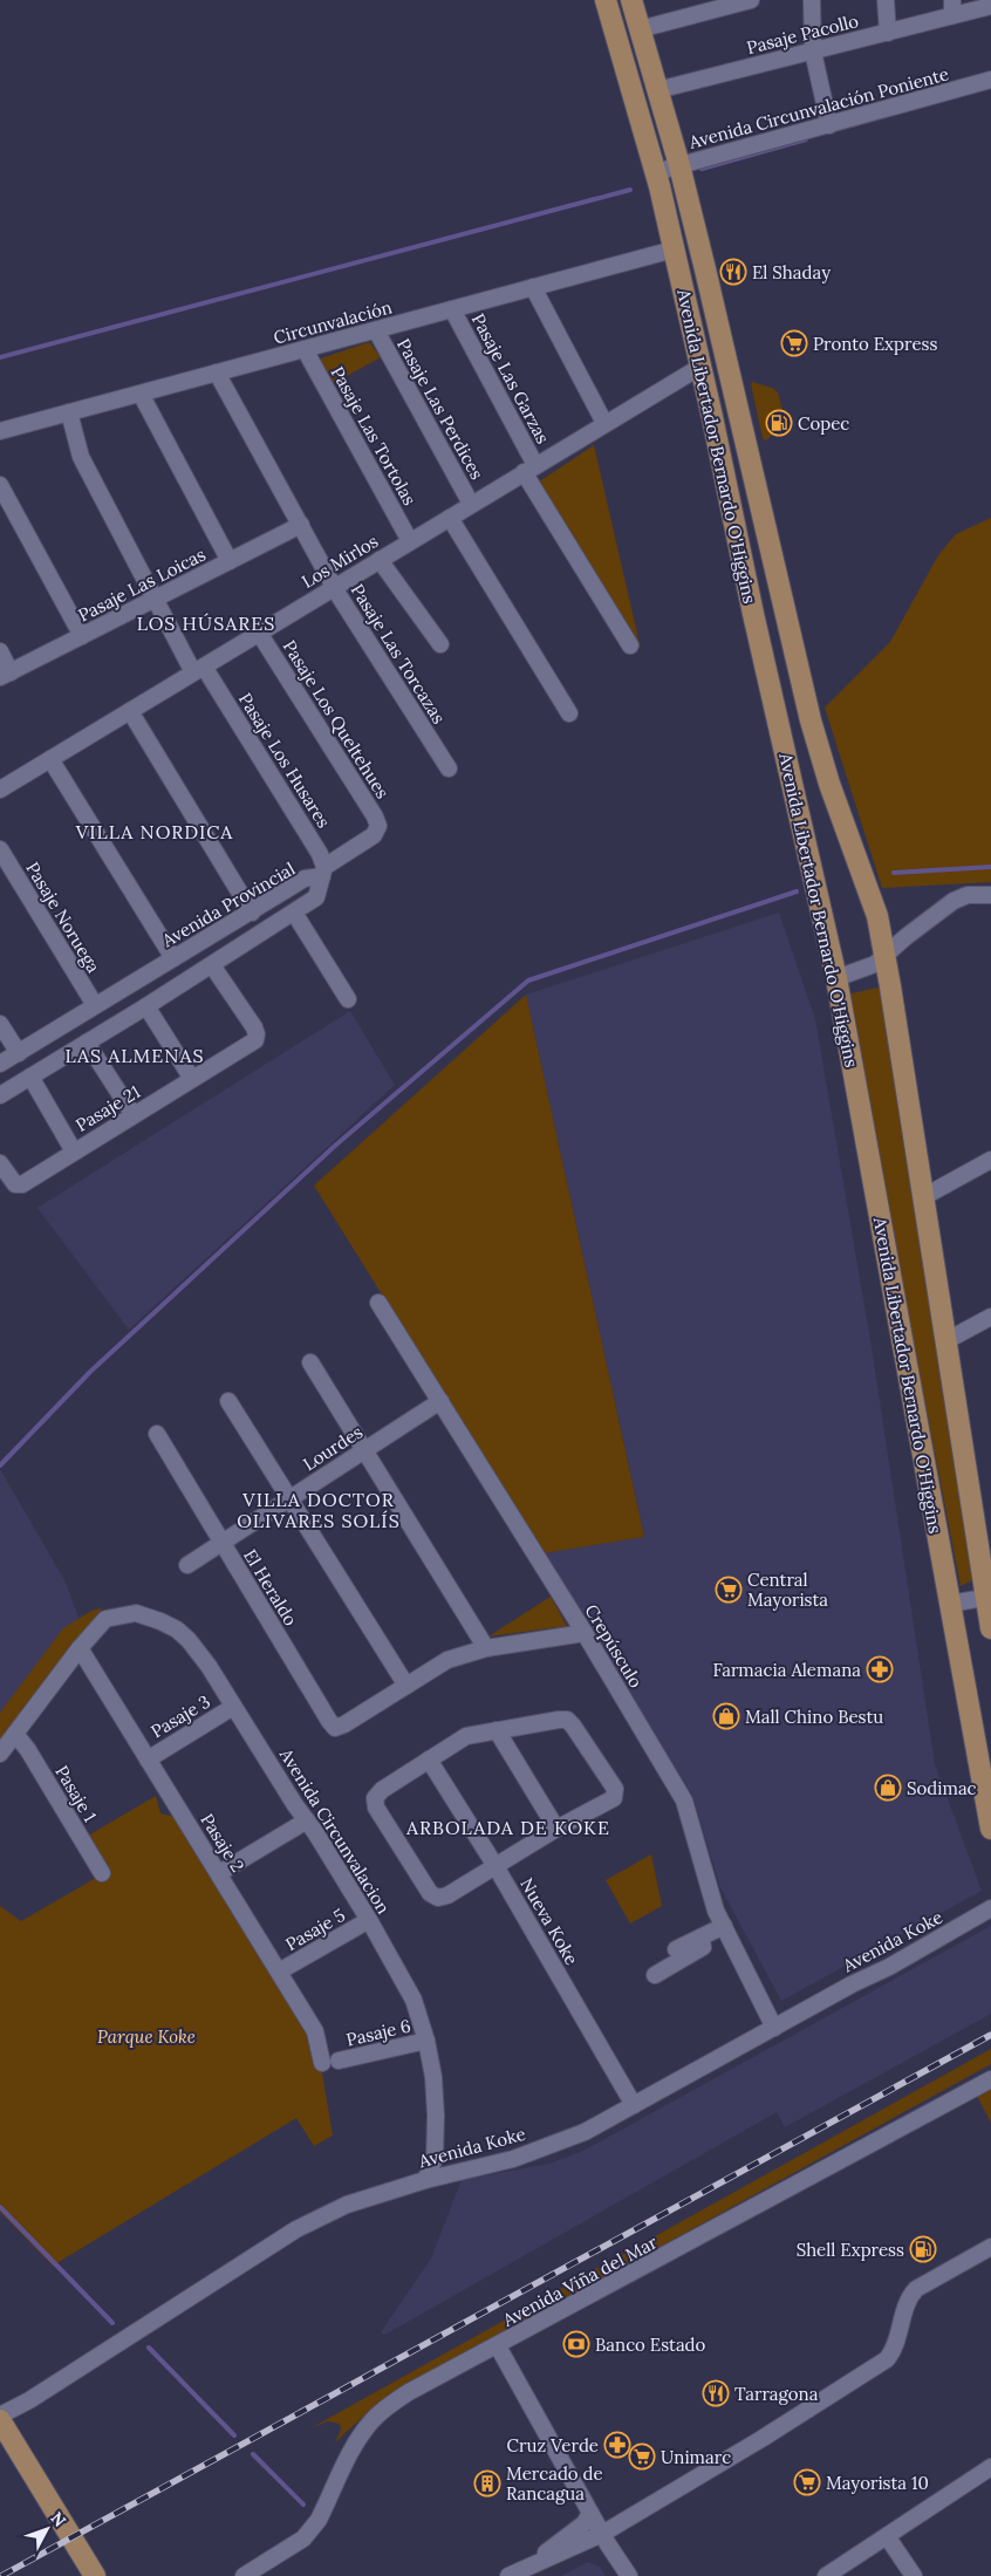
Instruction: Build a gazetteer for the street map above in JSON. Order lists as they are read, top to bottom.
{
  "streets": {
    "main road": ["Avenida Libertador Bernardo O'Higgins"],
    "street": [
      "Pasaje Pacollo",
      "Avenida Circunvalación Poniente",
      "Circunvalación",
      "Pasaje Las Garzas",
      "Pasaje Las Perdices",
      "Pasaje Las Tortolas",
      "Los Mirlos",
      "Pasaje Las Loicas",
      "Pasaje Las Torcazas",
      "Pasaje Los Queltehues",
      "Pasaje Los Husares",
      "Avenida Provincial",
      "Pasaje Noruega",
      "Pasaje 21",
      "Lourdes",
      "El Heraldo",
      "Crepúsculo",
      "Pasaje 3",
      "Pasaje 1",
      "Avenida Circunvalacion",
      "Pasaje 2",
      "Nueva Koke",
      "Pasaje 5",
      "Avenida Koke",
      "Pasaje 6",
      "Avenida Viña del Mar"
    ]
  },
  "crossings": [
    ["Pasaje Pacollo", "Avenida Libertador Bernardo O'Higgins"],
    ["Avenida Circunvalación Poniente", "Avenida Libertador Bernardo O'Higgins"],
    ["Circunvalación", "Pasaje Las Garzas"],
    ["Circunvalación", "Pasaje Las Perdices"],
    ["Circunvalación", "Pasaje Las Tortolas"],
    ["Circunvalación", "Avenida Libertador Bernardo O'Higgins"],
    ["Circunvalación", "Pasaje Las Torcazas"],
    ["Circunvalación", "Pasaje Los Husares"],
    ["Pasaje Las Garzas", "Los Mirlos"],
    ["Pasaje Las Perdices", "Los Mirlos"],
    ["Pasaje Las Tortolas", "Los Mirlos"],
    ["Avenida Libertador Bernardo O'Higgins", "Los Mirlos"],
    ["Los Mirlos", "Pasaje Las Torcazas"],
    ["Los Mirlos", "Pasaje Los Queltehues"],
    ["Los Mirlos", "Pasaje Los Husares"],
    ["Pasaje Las Loicas", "Pasaje Las Torcazas"],
    ["Pasaje Las Loicas", "Pasaje Los Husares"],
    ["Pasaje Los Queltehues", "Pasaje Los Husares"],
    ["Pasaje Los Queltehues", "Avenida Provincial"],
    ["Pasaje Los Husares", "Avenida Provincial"],
    ["Avenida Provincial", "Pasaje Noruega"],
    ["Avenida Provincial", "Pasaje 21"],
    ["Lourdes", "El Heraldo"],
    ["Lourdes", "Crepúsculo"],
    ["Crepúsculo", "Avenida Koke"],
    ["Pasaje 3", "Avenida Circunvalacion"],
    ["Pasaje 3", "Pasaje 2"],
    ["Avenida Circunvalacion", "Pasaje 2"],
    ["Avenida Circunvalacion", "Pasaje 5"],
    ["Avenida Circunvalacion", "Avenida Koke"],
    ["Avenida Circunvalacion", "Pasaje 6"],
    ["Pasaje 2", "Pasaje 5"],
    ["Nueva Koke", "Avenida Koke"]
  ],
  "districts": [
    "LOS HÚSARES",
    "VILLA NORDICA",
    "LAS ALMENAS",
    "VILLA DOCTOR OLIVARES SOLÍS",
    "ARBOLADA DE KOKE"
  ],
  "parks": ["Parque Koke"],
  "places": {
    "restaurant": ["El Shaday", "Tarragona"],
    "supermarket": [
      "Pronto Express",
      "Central Mayorista",
      "Unimarc",
      "Mayorista 10"
    ],
    "fuel station": ["Copec", "Shell Express"],
    "pharmacy": ["Farmacia Alemana", "Cruz Verde"],
    "shop": ["Mall Chino Bestu", "Sodimac"],
    "bank": ["Banco Estado"],
    "building": ["Mercado de Rancagua"]
  },
  "north": "top right"
}
